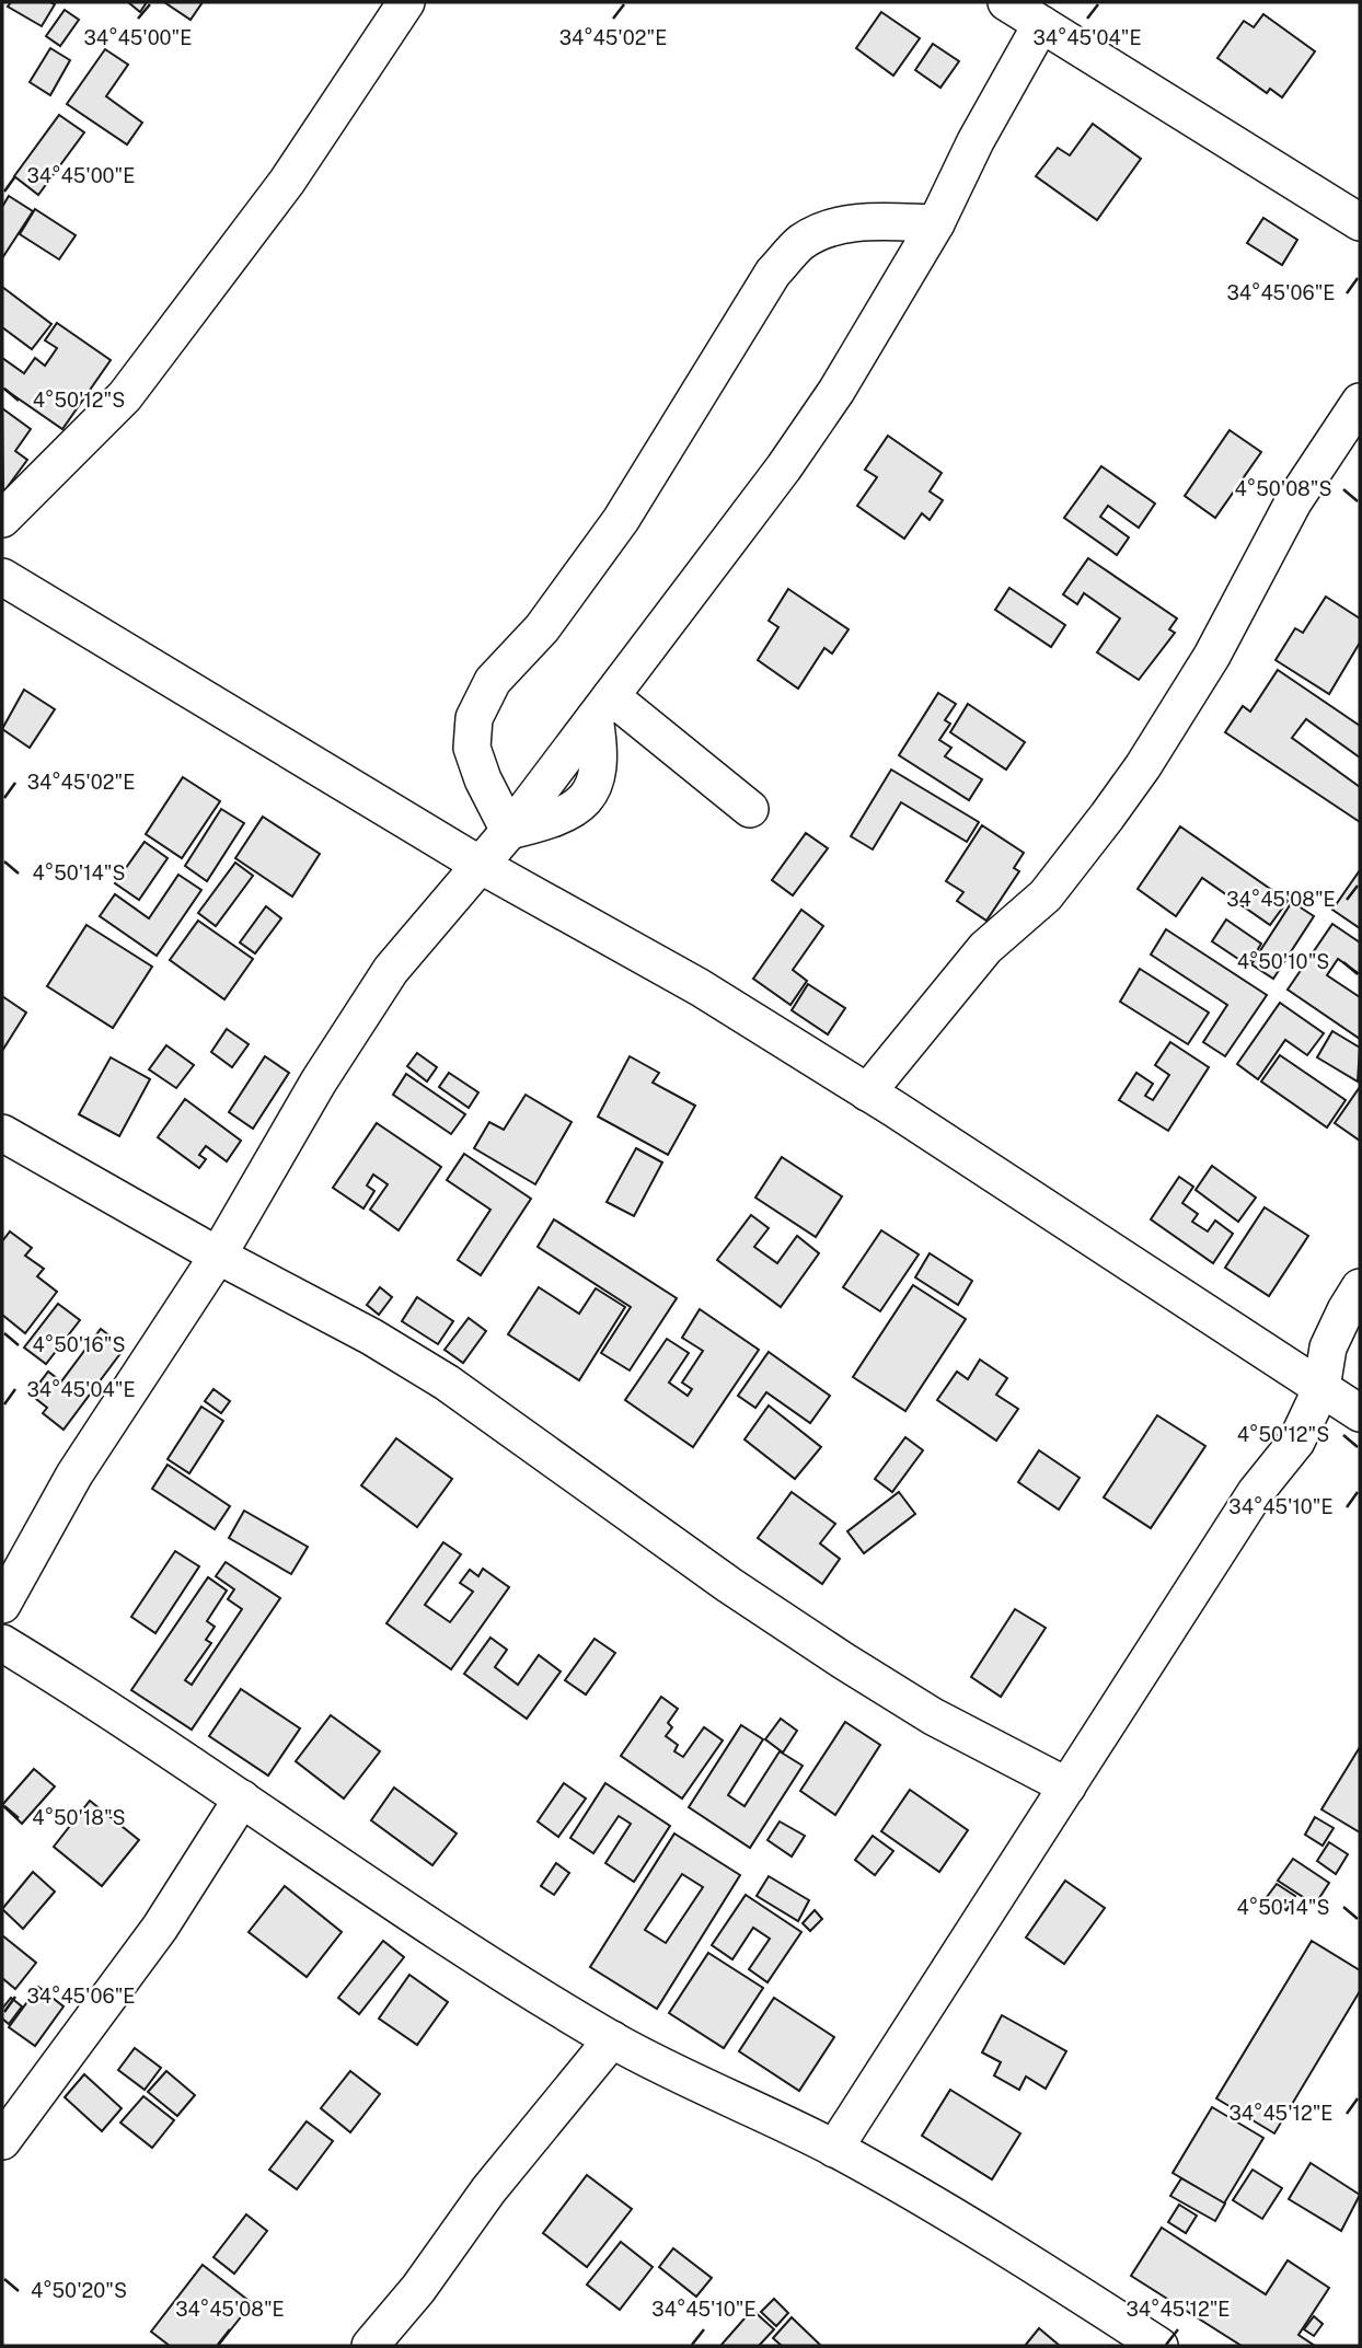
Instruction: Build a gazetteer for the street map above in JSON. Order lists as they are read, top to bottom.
{
  "coordinates": [
    "34°45'00\"E",
    "34°45'02\"E",
    "34°45'04\"E",
    "34°45'06\"E",
    "4°50'12\"S",
    "4°50'08\"S",
    "4°50'14\"S",
    "34°45'08\"E",
    "4°50'10\"S",
    "4°50'16\"S",
    "34°45'10\"E",
    "4°50'18\"S",
    "34°45'12\"E",
    "4°50'20\"S"
  ]
}
